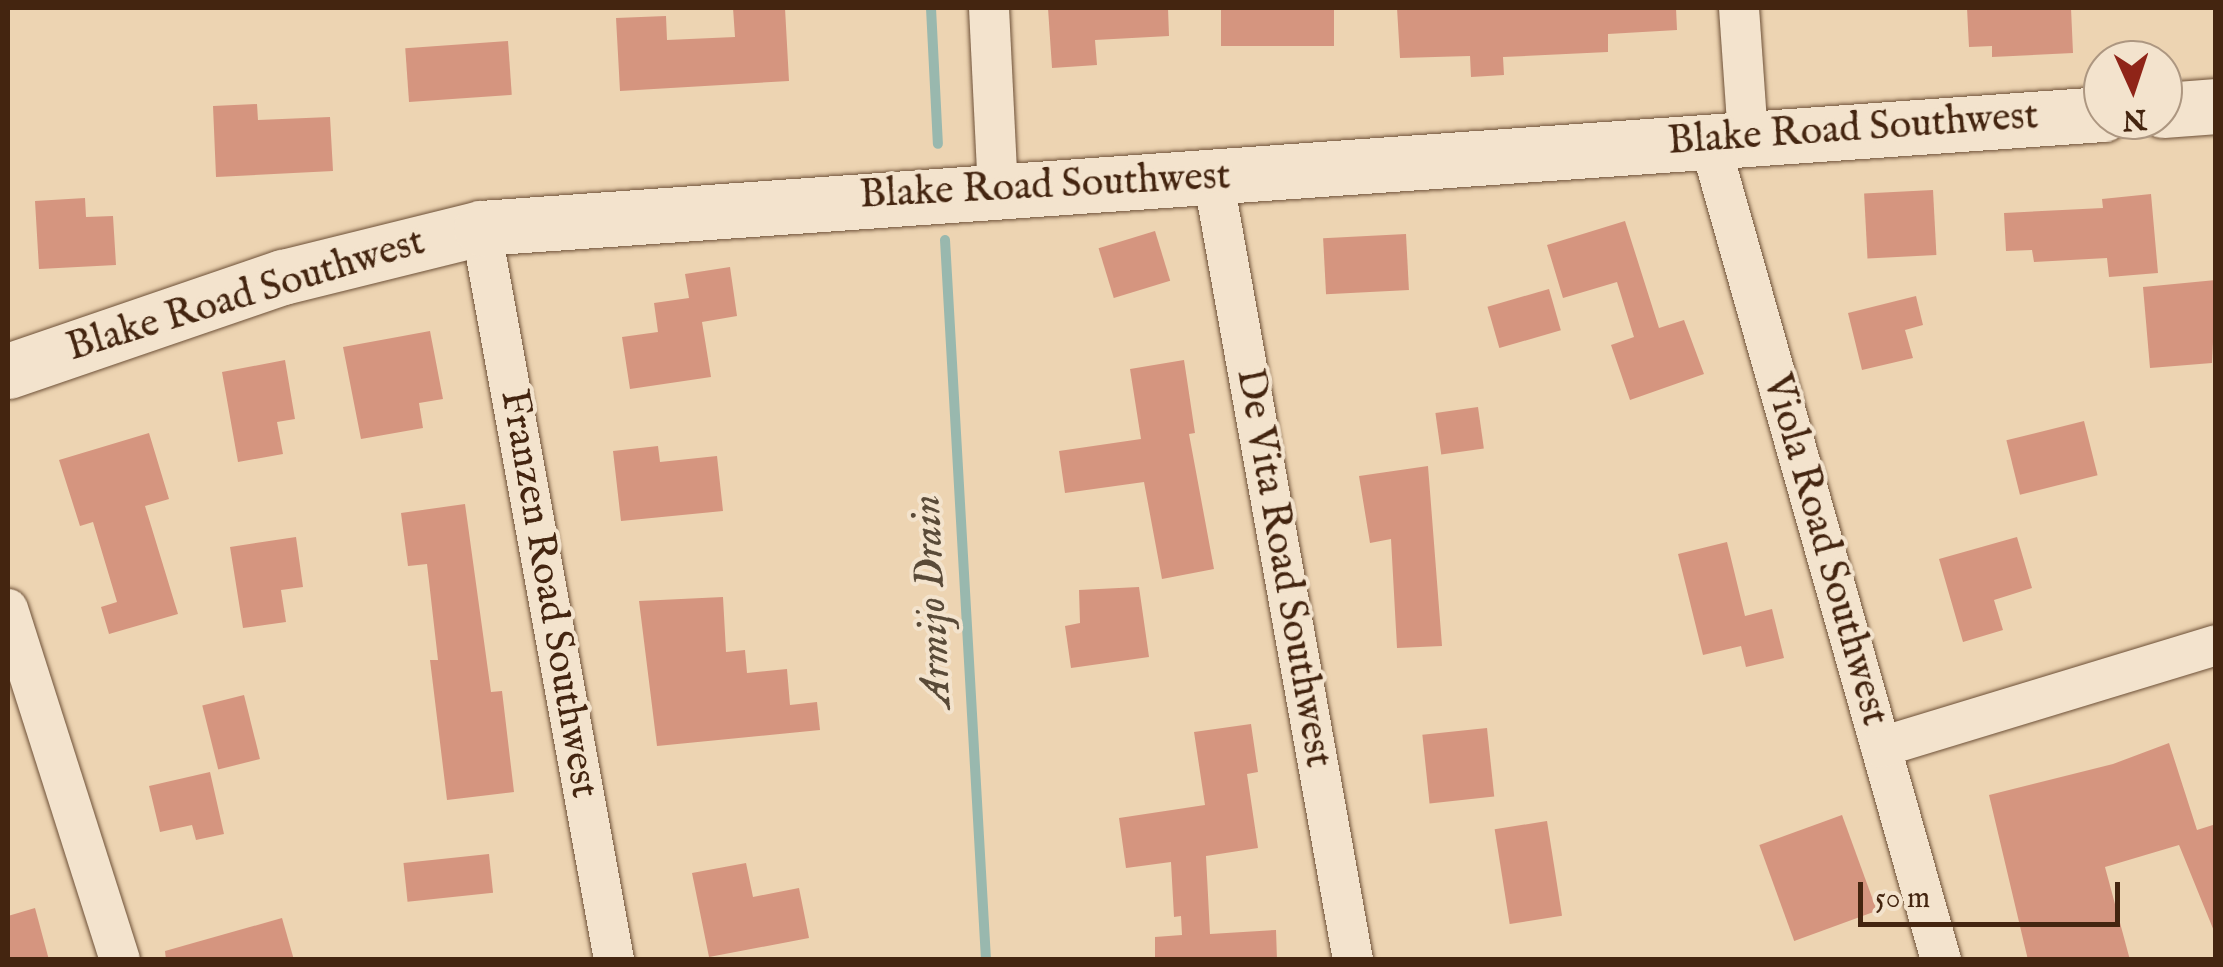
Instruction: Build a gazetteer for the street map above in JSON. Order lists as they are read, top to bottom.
{
  "streets": {
    "street": [
      "Blake Road Southwest",
      "Viola Road Southwest",
      "De Vita Road Southwest",
      "Franzen Road Southwest"
    ]
  },
  "crossings": [
    ["Blake Road Southwest", "Viola Road Southwest"],
    ["Blake Road Southwest", "De Vita Road Southwest"],
    ["Blake Road Southwest", "Franzen Road Southwest"]
  ],
  "water": ["Armijo Drain"],
  "scale_bar": "50 m",
  "north": "bottom"
}
